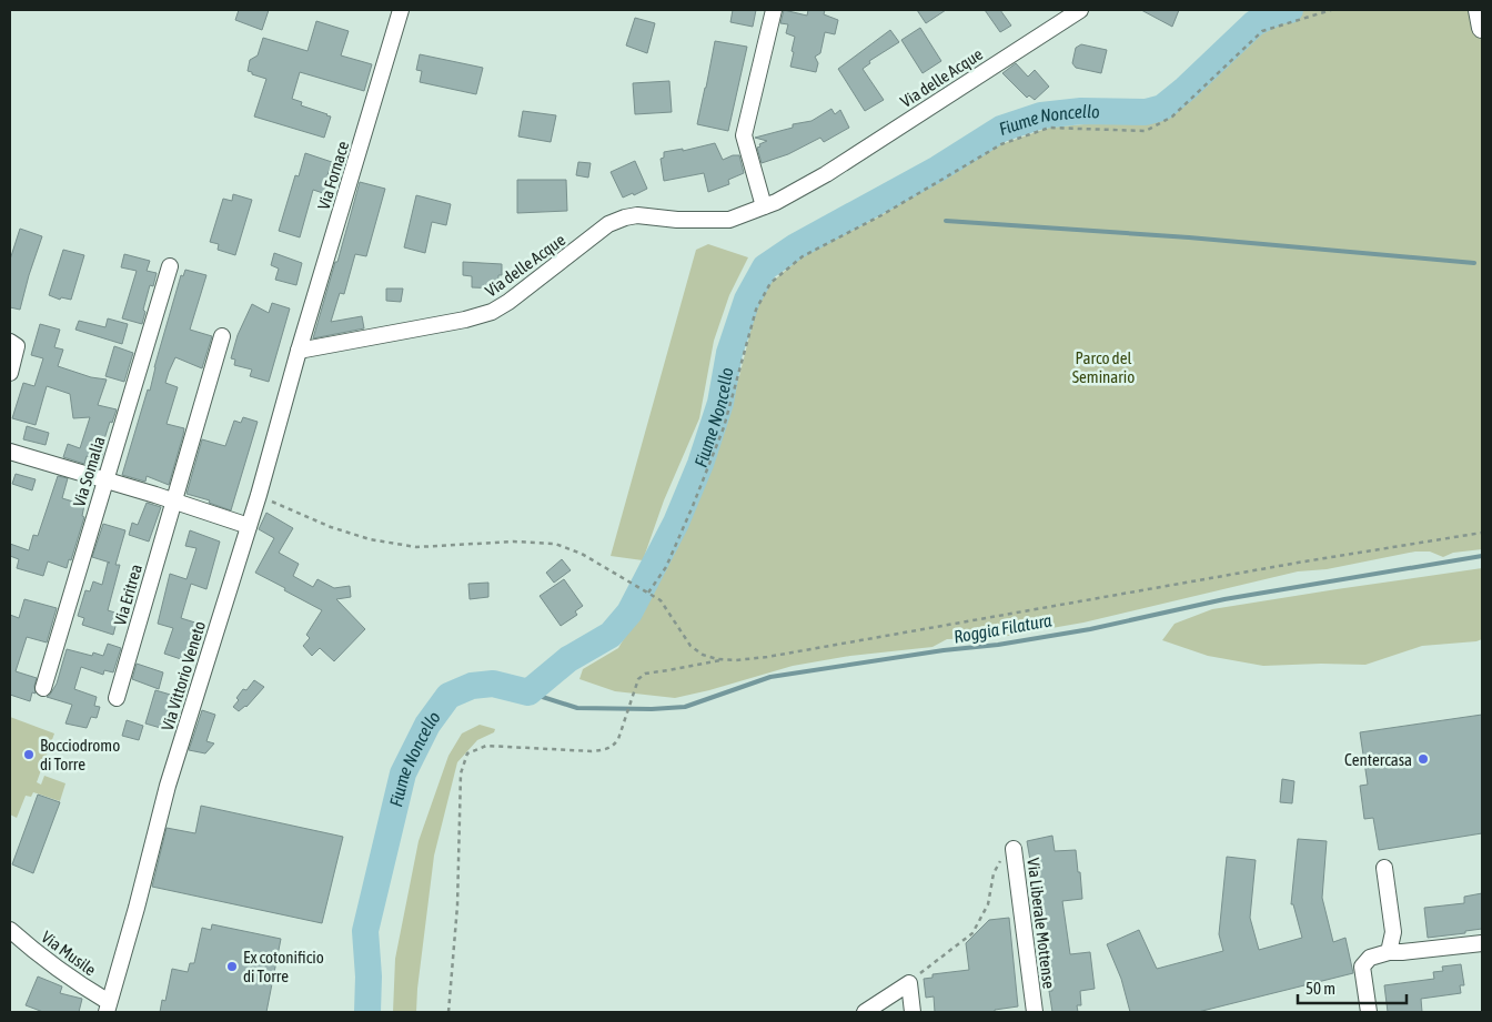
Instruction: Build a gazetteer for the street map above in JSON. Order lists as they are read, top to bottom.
{
  "streets": {
    "street": [
      "Via delle Acque",
      "Via Fornace",
      "Via Somalia",
      "Via Eritrea",
      "Via Vittorio Veneto",
      "Via Liberale Mottense",
      "Via Musile"
    ]
  },
  "crossings": [
    ["Via delle Acque", "Via Fornace"],
    ["Via delle Acque", "Via Vittorio Veneto"],
    ["Via Fornace", "Via Vittorio Veneto"],
    ["Via Vittorio Veneto", "Via Musile"]
  ],
  "water": ["Fiume Noncello", "Roggia Filatura"],
  "parks": ["Parco del Seminario"],
  "places": ["Bocciodromo di Torre", "Centercasa", "Ex cotonificio di Torre"],
  "scale_bar": "50 m"
}
